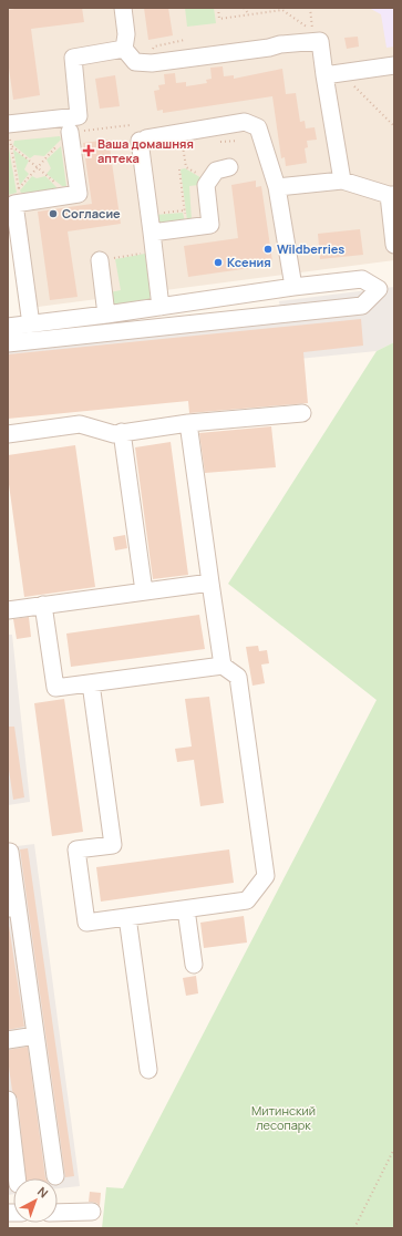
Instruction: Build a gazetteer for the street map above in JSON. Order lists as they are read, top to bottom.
{
  "parks": ["Митинский лесопарк"],
  "places": {
    "health": ["Ваша домашняя аптека"],
    "other": ["Согласие", "Wildberries", "Ксения"]
  },
  "north": "top right"
}
